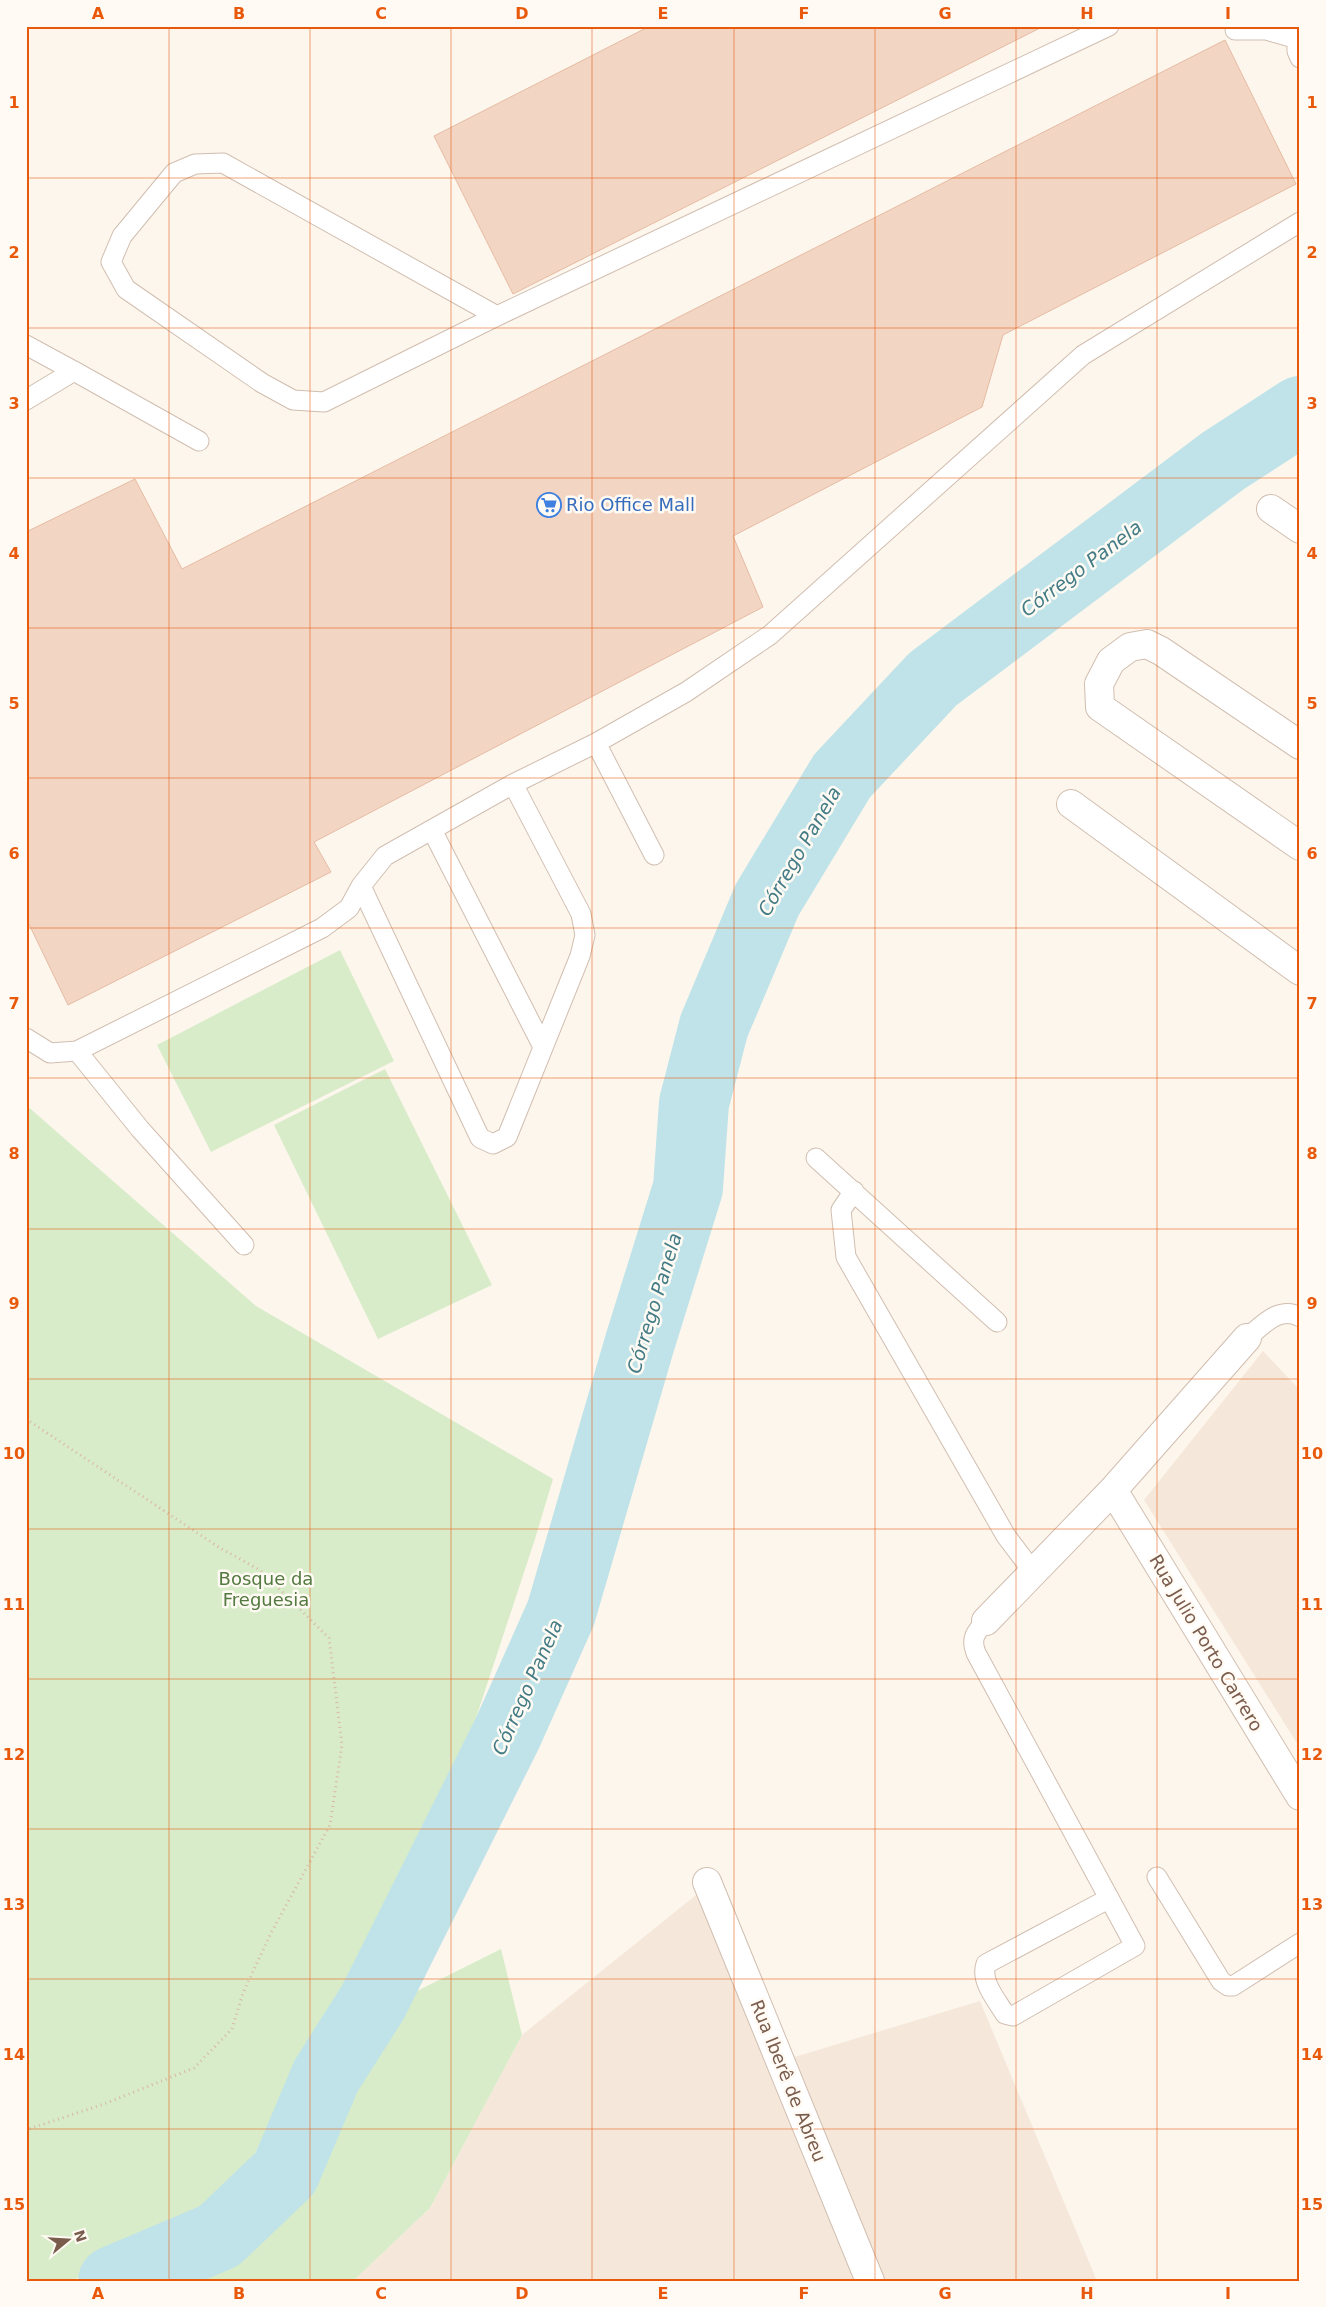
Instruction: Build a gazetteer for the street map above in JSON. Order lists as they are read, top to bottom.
{
  "streets": {
    "street": ["Rua Julio Porto Carrero", "Rua Iberê de Abreu"]
  },
  "water": ["Córrego Panela"],
  "parks": ["Bosque da Freguesia"],
  "places": {
    "supermarket": ["Rio Office Mall"]
  },
  "north": "right",
  "grid": {
    "columns": [
      "A",
      "B",
      "C",
      "D",
      "E",
      "F",
      "G",
      "H",
      "I"
    ],
    "rows": [
      "1",
      "2",
      "3",
      "4",
      "5",
      "6",
      "7",
      "8",
      "9",
      "10",
      "11",
      "12",
      "13",
      "14",
      "15"
    ]
  }
}
